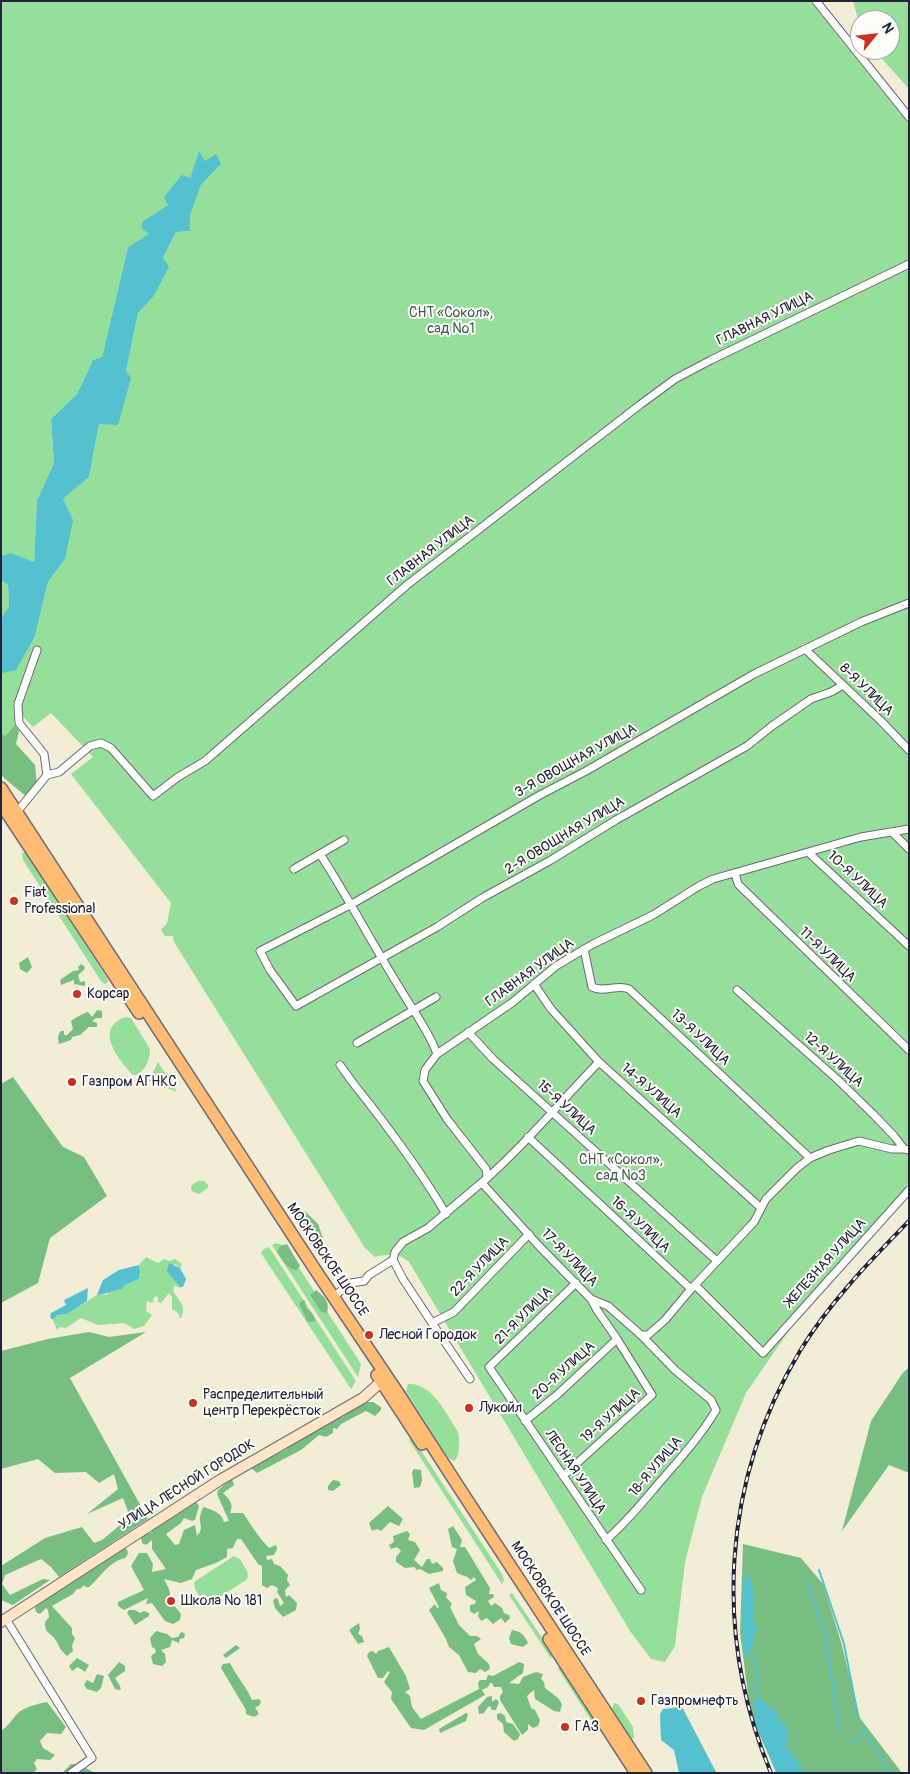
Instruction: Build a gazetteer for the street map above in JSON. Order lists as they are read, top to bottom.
{
  "streets": {
    "main road": ["МОСКОВСКОЕ ШОССЕ"],
    "street": [
      "ГЛАВНАЯ УЛИЦА",
      "8-Я УЛИЦА",
      "3-Я ОВОЩНАЯ УЛИЦА",
      "2-Я ОВОЩНАЯ УЛИЦА",
      "10-Я УЛИЦА",
      "11-Я УЛИЦА",
      "13-Я УЛИЦА",
      "12-Я УЛИЦА",
      "14-Я УЛИЦА",
      "15-Я УЛИЦА",
      "16-Я УЛИЦА",
      "17-Я УЛИЦА",
      "ЖЕЛЕЗНАЯ УЛИЦА",
      "22-Я УЛИЦА",
      "21-Я УЛИЦА",
      "20-Я УЛИЦА",
      "19-Я УЛИЦА",
      "18-Я УЛИЦА",
      "ЛЕСНАЯ УЛИЦА",
      "УЛИЦА ЛЕСНОЙ ГОРОДОК"
    ]
  },
  "crossings": [
    ["ГЛАВНАЯ УЛИЦА", "10-Я УЛИЦА"],
    ["ГЛАВНАЯ УЛИЦА", "11-Я УЛИЦА"],
    ["ГЛАВНАЯ УЛИЦА", "13-Я УЛИЦА"],
    ["ГЛАВНАЯ УЛИЦА", "14-Я УЛИЦА"],
    ["ГЛАВНАЯ УЛИЦА", "15-Я УЛИЦА"],
    ["ГЛАВНАЯ УЛИЦА", "17-Я УЛИЦА"],
    ["ГЛАВНАЯ УЛИЦА", "МОСКОВСКОЕ ШОССЕ"],
    ["8-Я УЛИЦА", "3-Я ОВОЩНАЯ УЛИЦА"],
    ["8-Я УЛИЦА", "2-Я ОВОЩНАЯ УЛИЦА"],
    ["3-Я ОВОЩНАЯ УЛИЦА", "2-Я ОВОЩНАЯ УЛИЦА"],
    ["16-Я УЛИЦА", "ЖЕЛЕЗНАЯ УЛИЦА"],
    ["17-Я УЛИЦА", "22-Я УЛИЦА"],
    ["17-Я УЛИЦА", "21-Я УЛИЦА"],
    ["17-Я УЛИЦА", "18-Я УЛИЦА"],
    ["МОСКОВСКОЕ ШОССЕ", "УЛИЦА ЛЕСНОЙ ГОРОДОК"],
    ["21-Я УЛИЦА", "ЛЕСНАЯ УЛИЦА"],
    ["20-Я УЛИЦА", "19-Я УЛИЦА"],
    ["20-Я УЛИЦА", "ЛЕСНАЯ УЛИЦА"],
    ["19-Я УЛИЦА", "ЛЕСНАЯ УЛИЦА"],
    ["18-Я УЛИЦА", "ЛЕСНАЯ УЛИЦА"]
  ],
  "parks": ["СНТ «Сокол», сад №1", "СНТ «Сокол», сад №3"],
  "places": [
    "Fiat Professional",
    "Корсар",
    "Газпром АГНКС",
    "Лесной Городок",
    "Распределительный центр Перекрёсток",
    "Лукойл",
    "Школа № 181",
    "Газпромнефть",
    "ГАЗ"
  ],
  "north": "top right"
}
